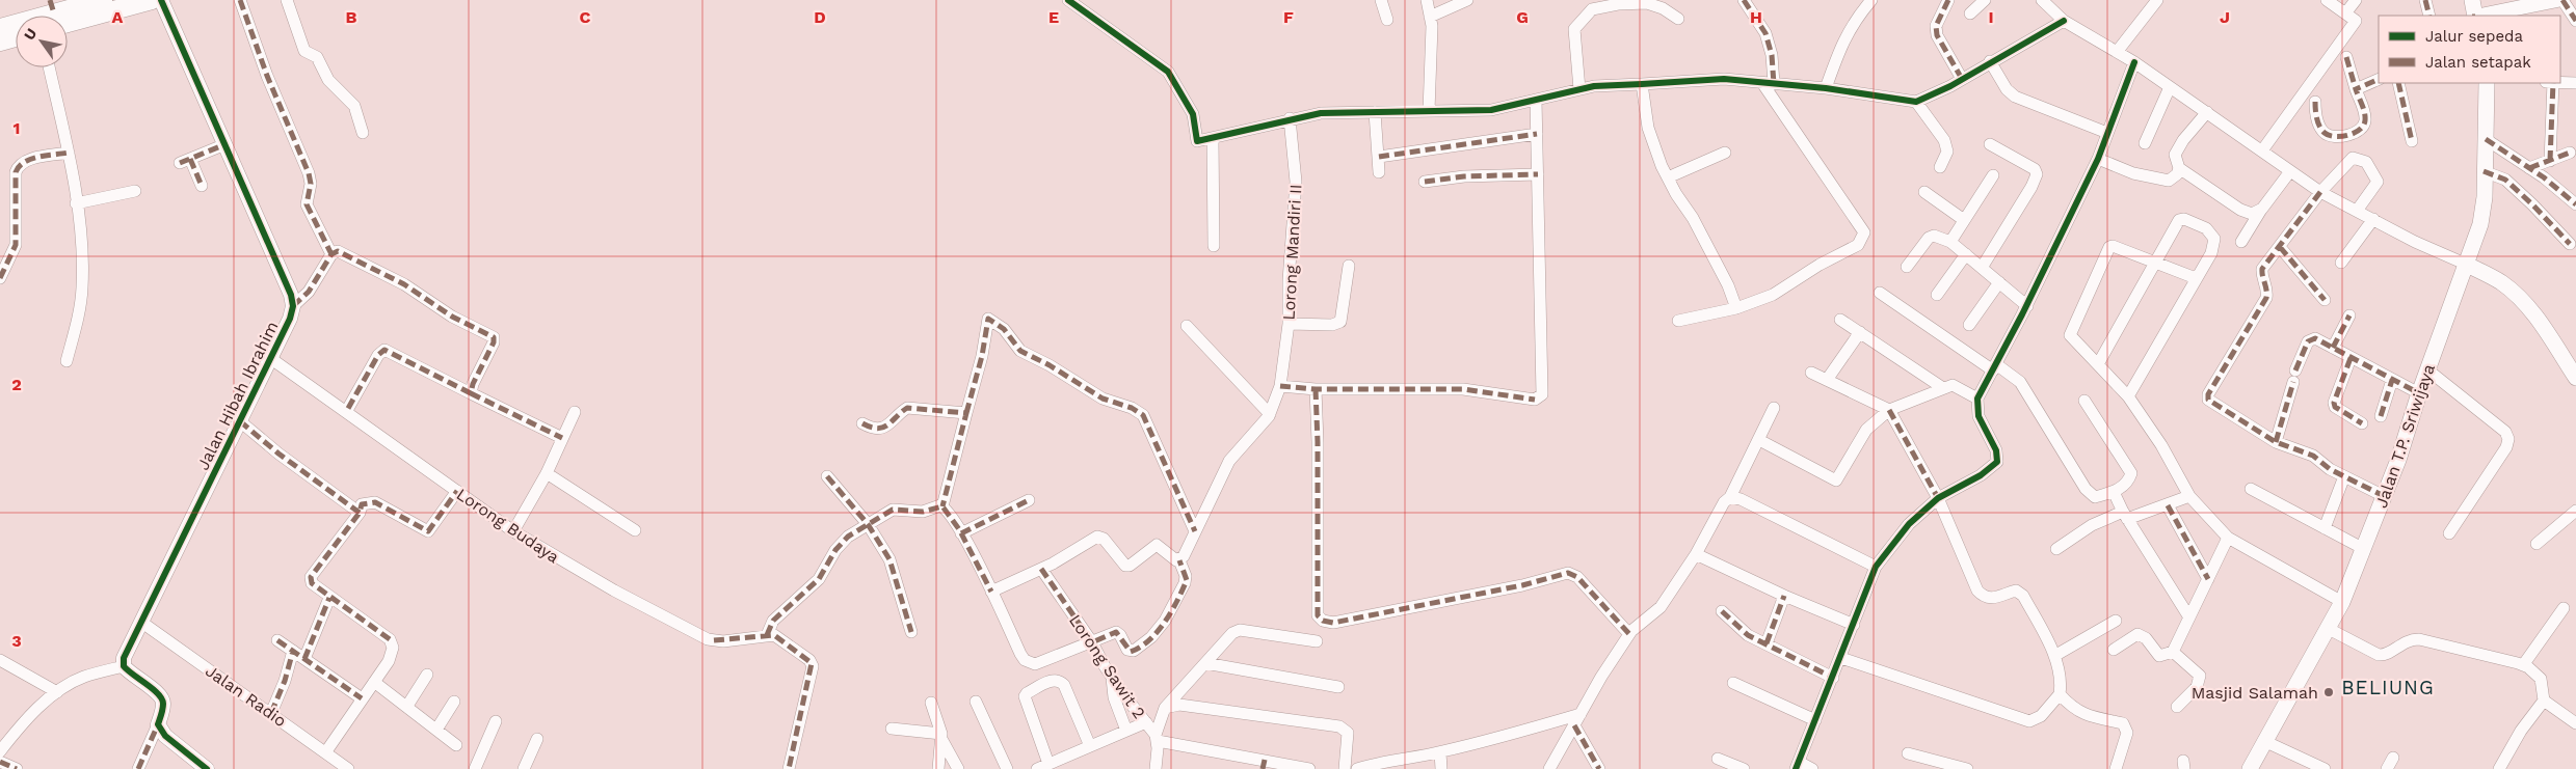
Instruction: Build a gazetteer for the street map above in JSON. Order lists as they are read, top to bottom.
{
  "streets": {
    "main road": ["Jalan T.P. Sriwijaya"],
    "street": [
      "Lorong Mandiri II",
      "Jalan Hibah Ibrahim",
      "Lorong Budaya",
      "Lorong Sawit 2",
      "Jalan Radio"
    ]
  },
  "crossings": [
    ["Jalan Hibah Ibrahim", "Lorong Budaya"],
    ["Jalan Hibah Ibrahim", "Jalan Radio"]
  ],
  "districts": ["BELIUNG"],
  "places": ["Masjid Salamah"],
  "legend": ["Jalur sepeda", "Jalan setapak"],
  "north": "top left",
  "grid": {
    "columns": [
      "A",
      "B",
      "C",
      "D",
      "E",
      "F",
      "G",
      "H",
      "I",
      "J"
    ],
    "rows": ["1", "2", "3"]
  }
}
